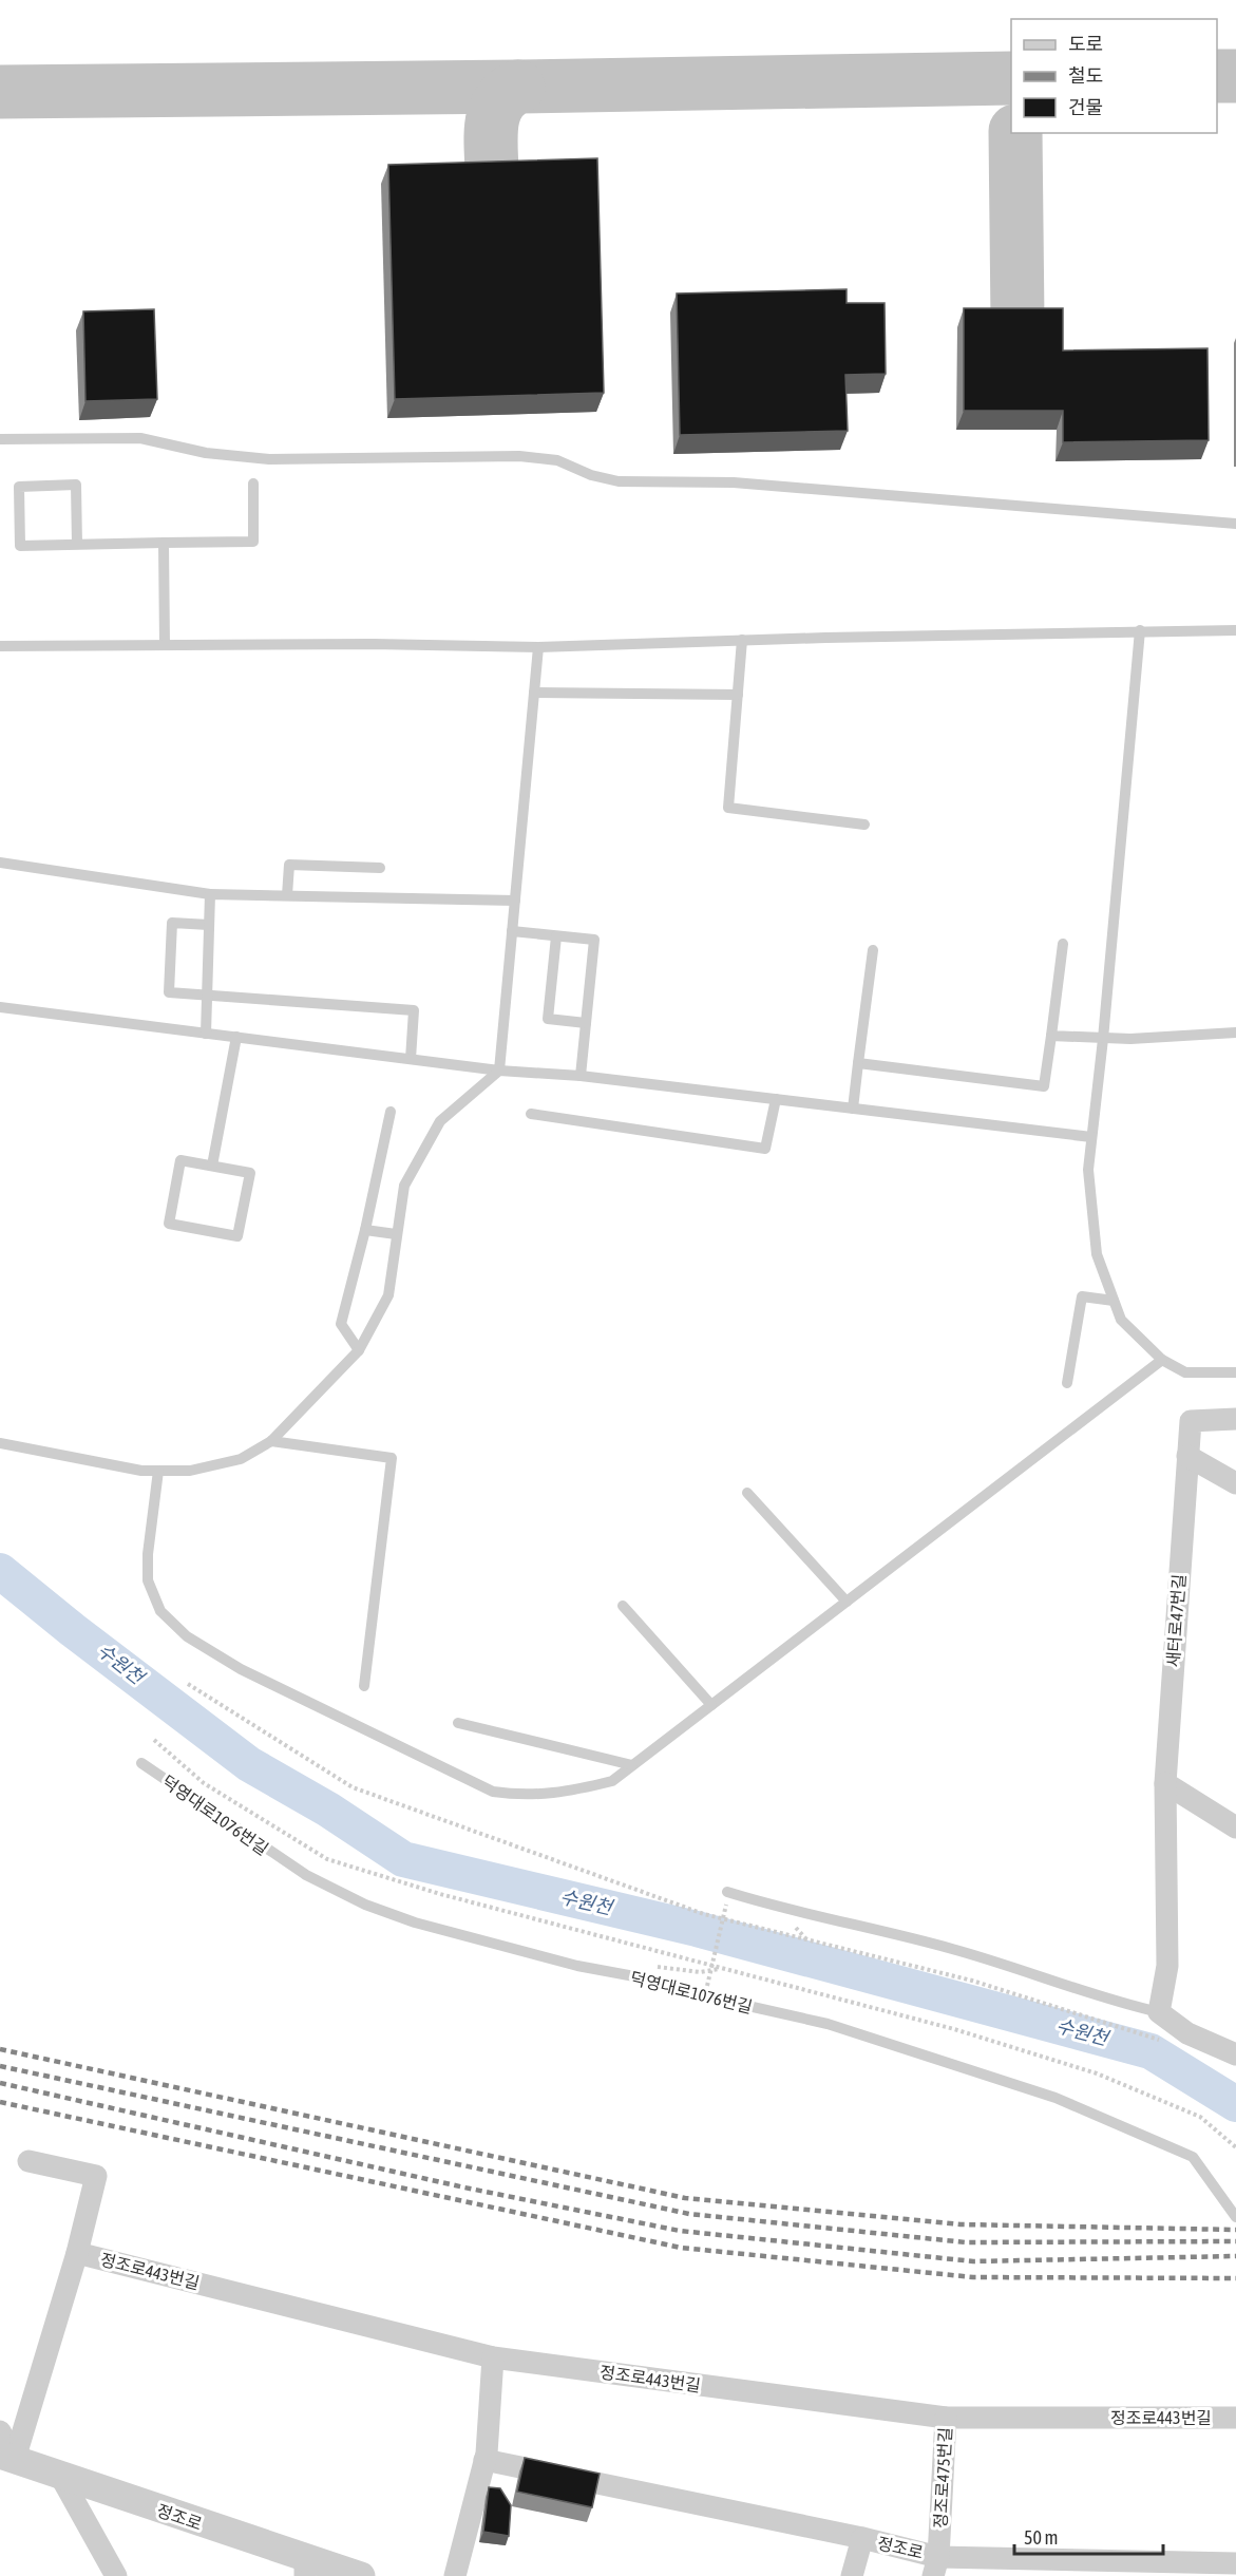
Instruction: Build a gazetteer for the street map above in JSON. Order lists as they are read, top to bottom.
{
  "streets": {
    "street": [
      "새터로47번길",
      "정조로443번길",
      "정조로475번길",
      "정조로"
    ],
    "lane": ["덕영대로1076번길"]
  },
  "crossings": [
    ["정조로443번길", "정조로475번길"],
    ["정조로443번길", "정조로"],
    ["정조로475번길", "정조로"]
  ],
  "water": ["수원천"],
  "legend": ["도로", "철도", "건물"],
  "scale_bar": "50 m"
}
